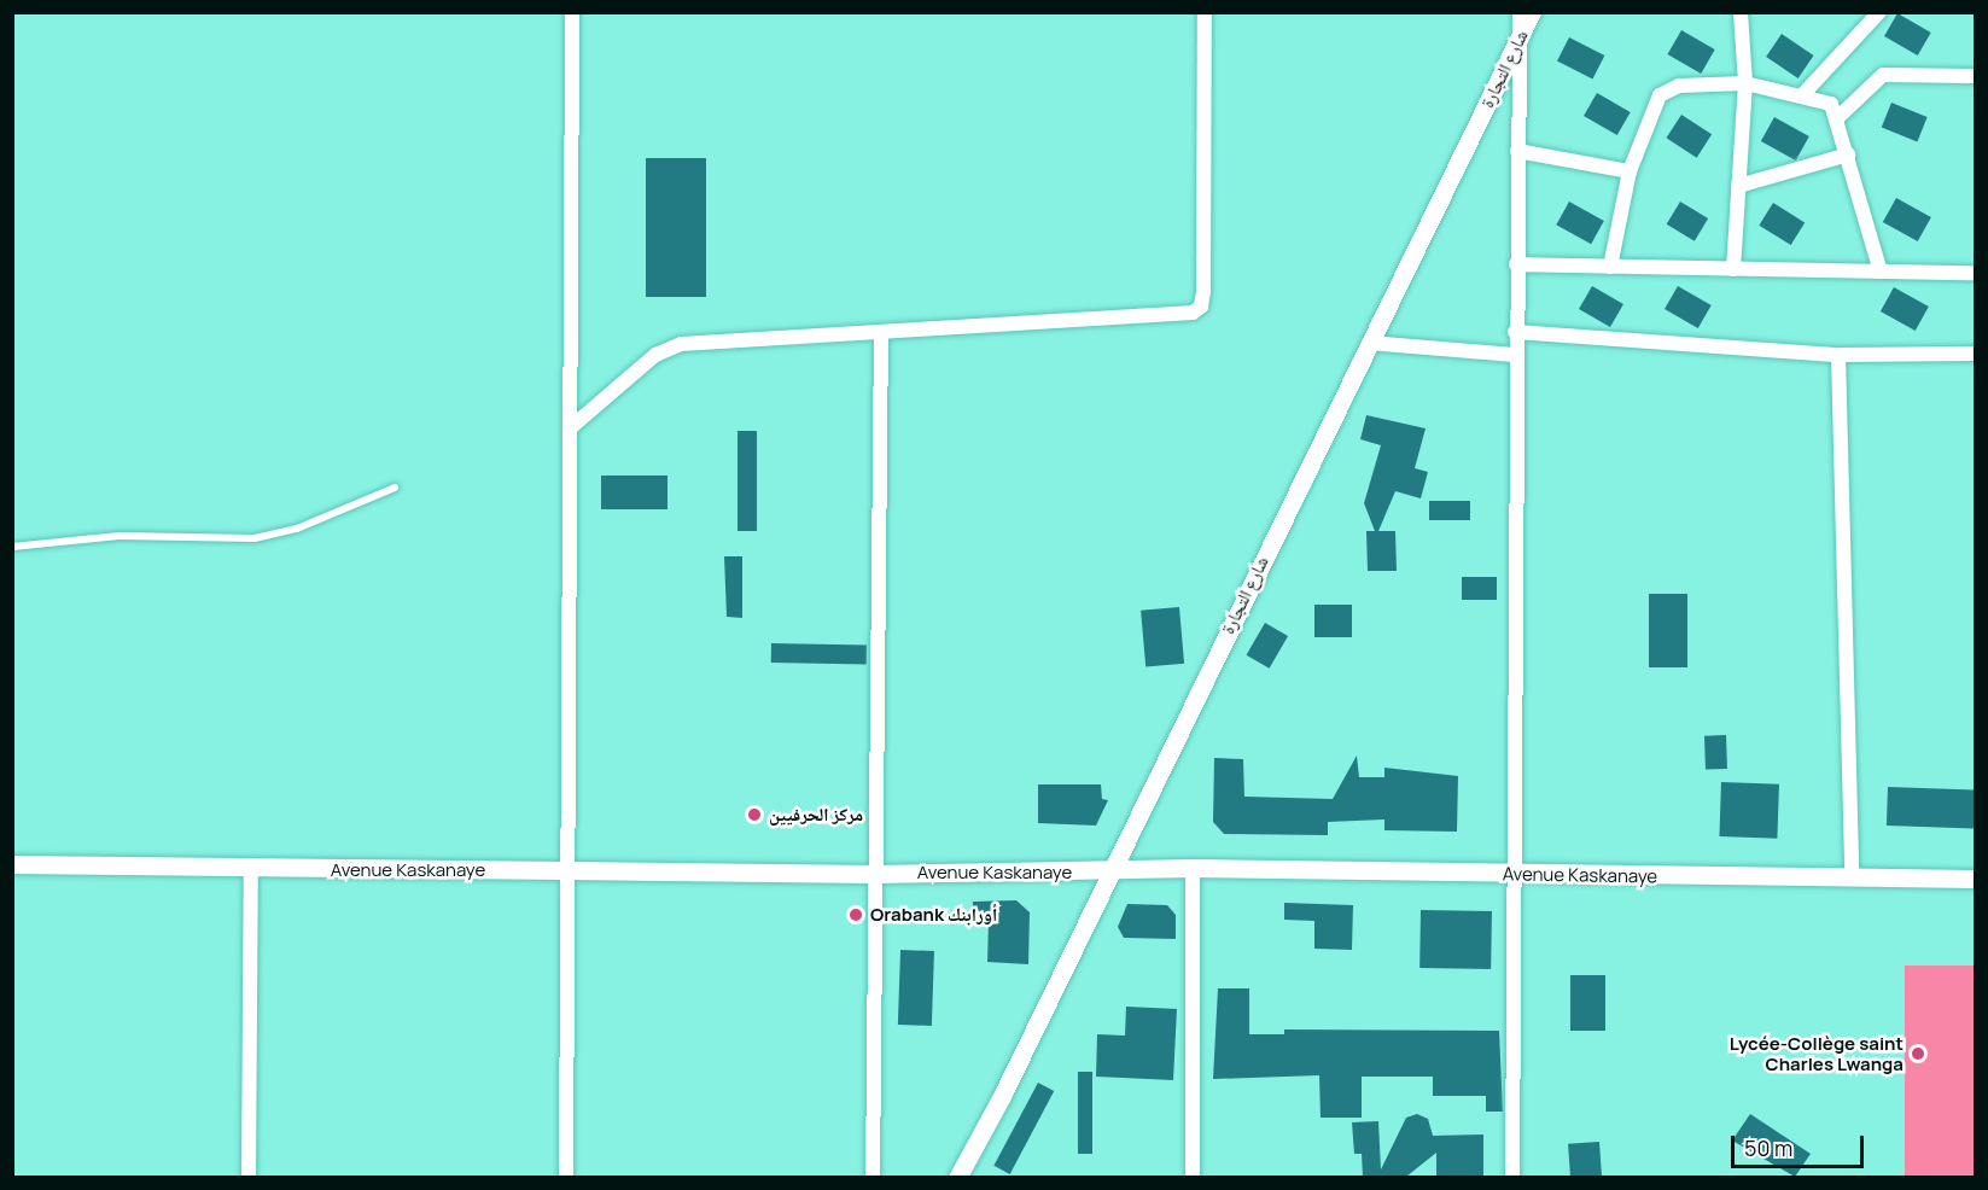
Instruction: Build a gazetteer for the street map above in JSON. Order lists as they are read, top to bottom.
{
  "streets": {
    "street": ["شارع التجارة", "Avenue Kaskanaye"]
  },
  "crossings": [
    ["شارع التجارة", "Avenue Kaskanaye"]
  ],
  "places": ["مركز الحرفيين", "Orabank أورابنك", "Lycée-Collège saint Charles Lwanga"],
  "scale_bar": "50 m"
}
